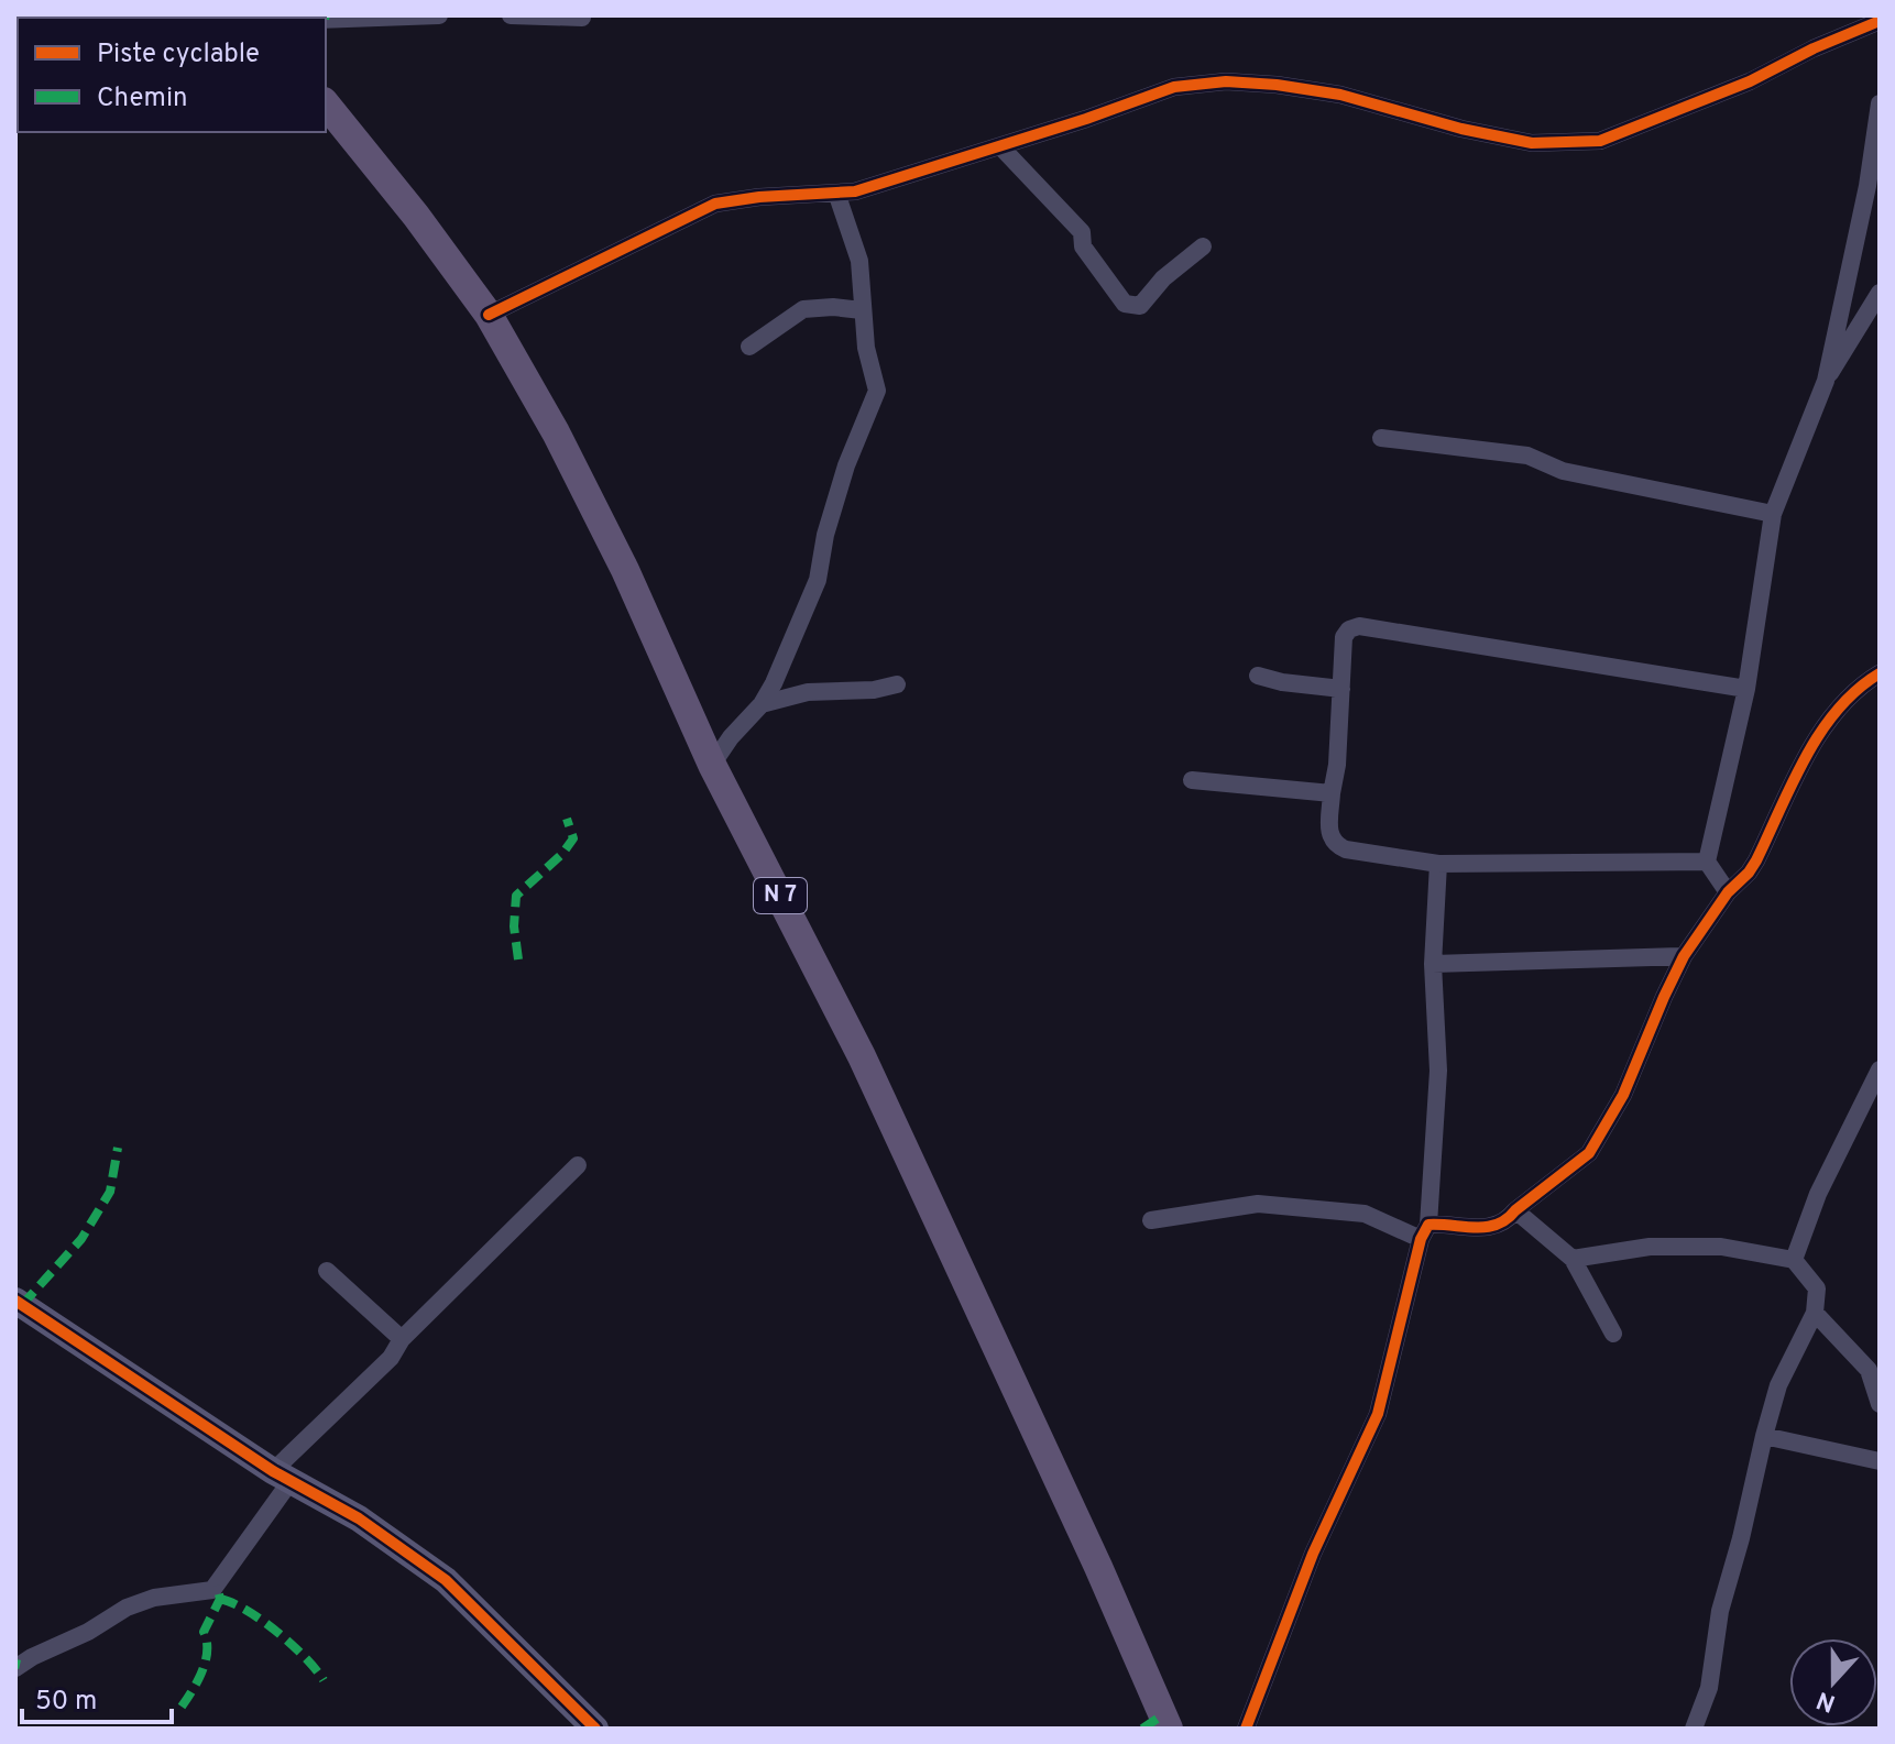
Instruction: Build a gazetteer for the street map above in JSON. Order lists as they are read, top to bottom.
{
  "streets": {
    "main road": ["N 7"]
  },
  "legend": ["Piste cyclable", "Chemin"],
  "scale_bar": "50 m",
  "north": "bottom"
}
